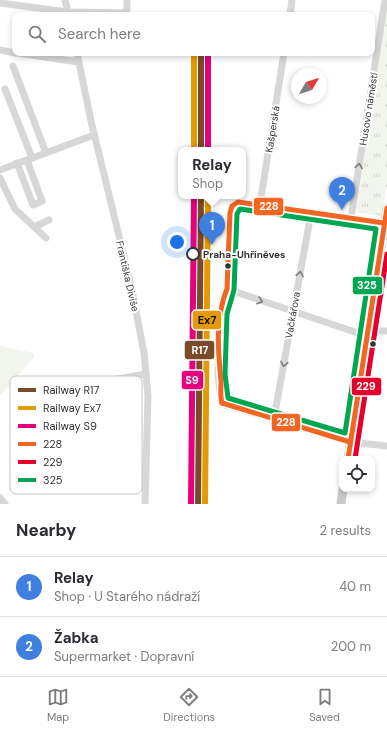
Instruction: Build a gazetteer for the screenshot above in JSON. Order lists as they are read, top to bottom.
{
  "streets": {
    "street": [
      "Husovo náměstí",
      "Kašperská",
      "Františka Diviše",
      "Vačkářova"
    ]
  },
  "one_way": ["Husovo náměstí"],
  "places": ["Praha-Uhříněves"],
  "lines": [
    "rail line R17",
    "rail line Ex7",
    "rail line S9",
    "transit line 228",
    "transit line 325",
    "transit line 229"
  ],
  "legend": [
    "Railway R17",
    "Railway Ex7",
    "Railway S9",
    "228",
    "229",
    "325"
  ],
  "north": "top right",
  "page": {
    "search": "Search here",
    "popup": ["Relay", "Shop"],
    "pins": ["2", "1"],
    "heading": ["Nearby", "2 results"],
    "list": [
      {
        "mark": "1",
        "name": "Relay",
        "note": "Shop · U Starého nádraží",
        "value": "40 m"
      },
      {
        "mark": "2",
        "name": "Žabka",
        "note": "Supermarket · Dopravní",
        "value": "200 m"
      }
    ],
    "nav": ["Map", "Directions", "Saved"]
  }
}
